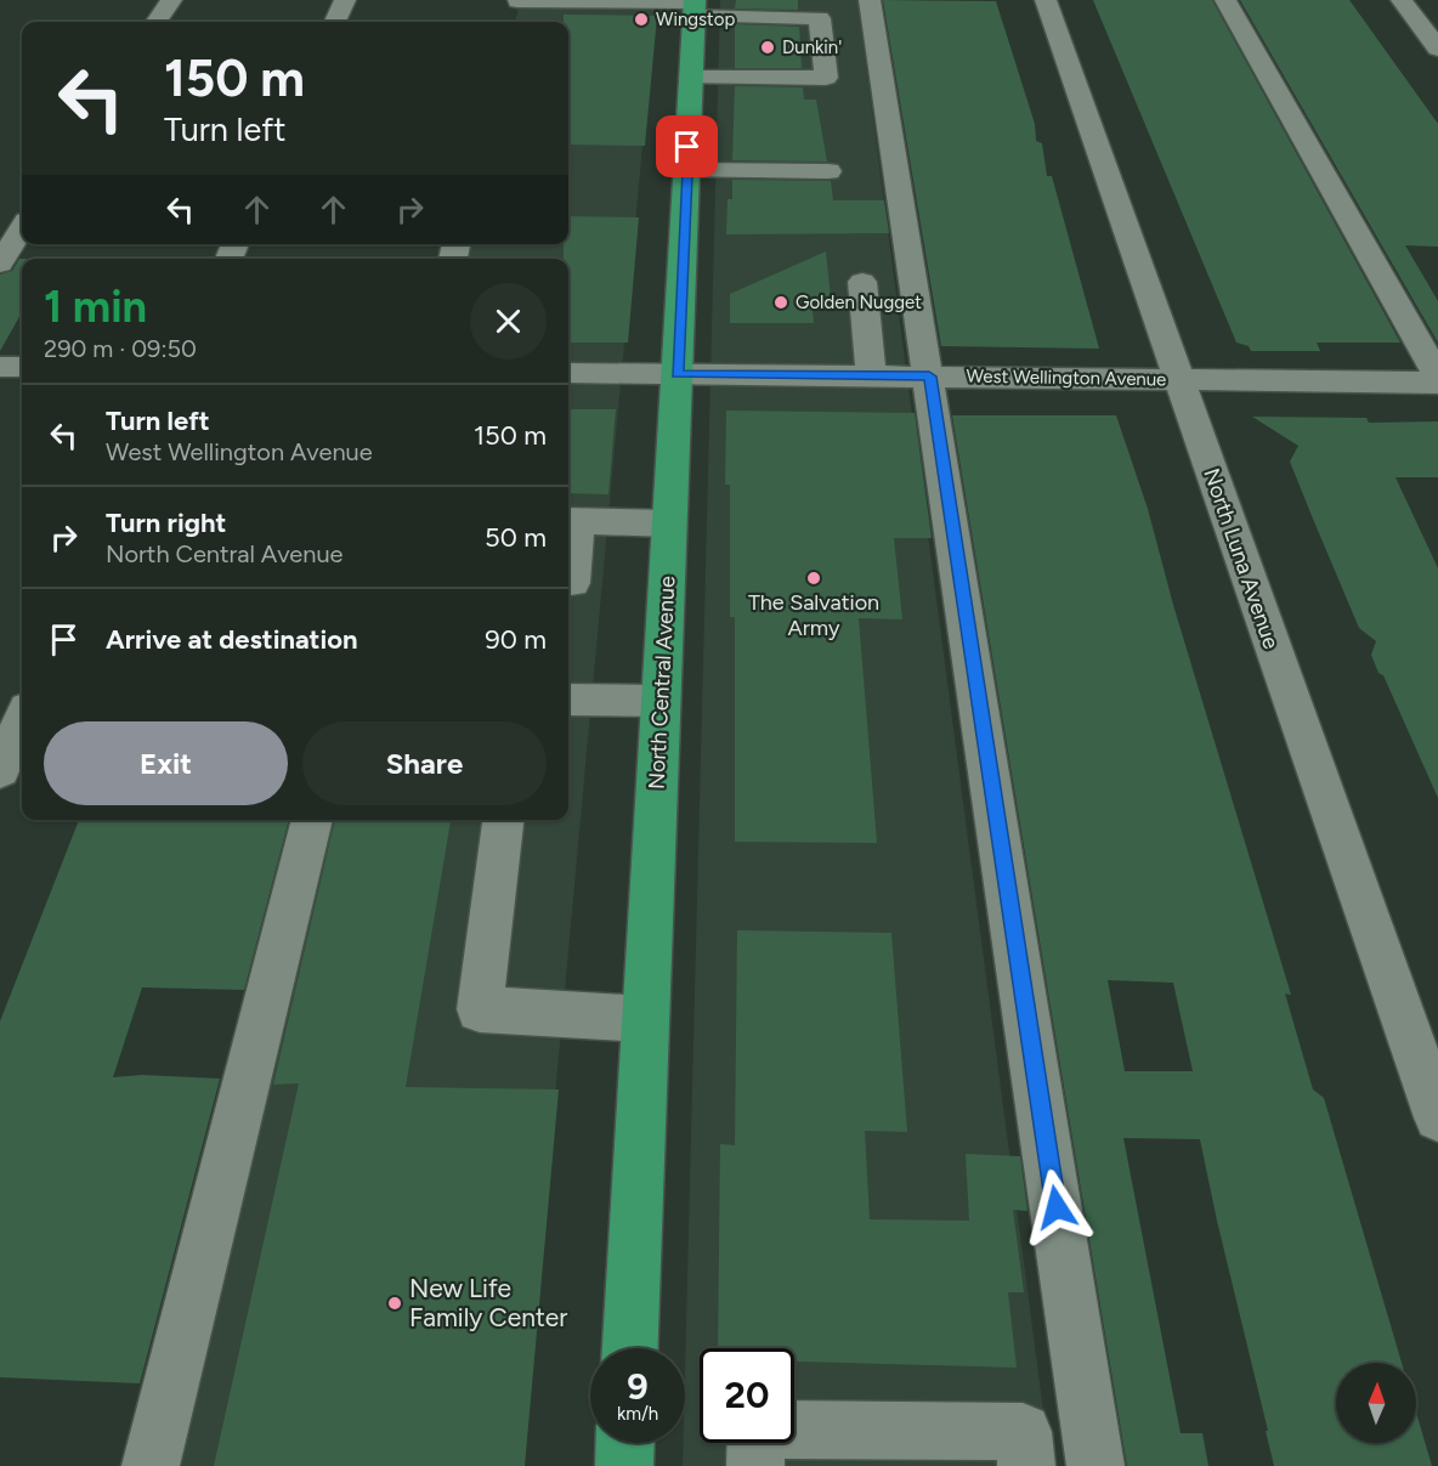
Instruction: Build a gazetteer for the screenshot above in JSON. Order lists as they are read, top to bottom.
{
  "streets": {
    "main road": ["North Central Avenue"],
    "street": ["West Wellington Avenue", "North Luna Avenue"]
  },
  "crossings": [
    ["West Wellington Avenue", "North Luna Avenue"],
    ["West Wellington Avenue", "North Central Avenue"]
  ],
  "places": [
    "Wingstop",
    "Dunkin'",
    "Golden Nugget",
    "The Salvation Army",
    "New Life Family Center"
  ],
  "north": "top",
  "page": {
    "turn": ["150 m", "Turn left"],
    "heading": ["1 min", "290 m · 09:50"],
    "list": [
      {
        "name": "Turn left",
        "note": "West Wellington Avenue",
        "value": "150 m"
      },
      {
        "name": "Turn right",
        "note": "North Central Avenue",
        "value": "50 m"
      },
      {
        "name": "Arrive at destination",
        "value": "90 m"
      }
    ],
    "buttons": ["Exit", "Share"],
    "speed": "9 km/h",
    "limit": "20"
  }
}
